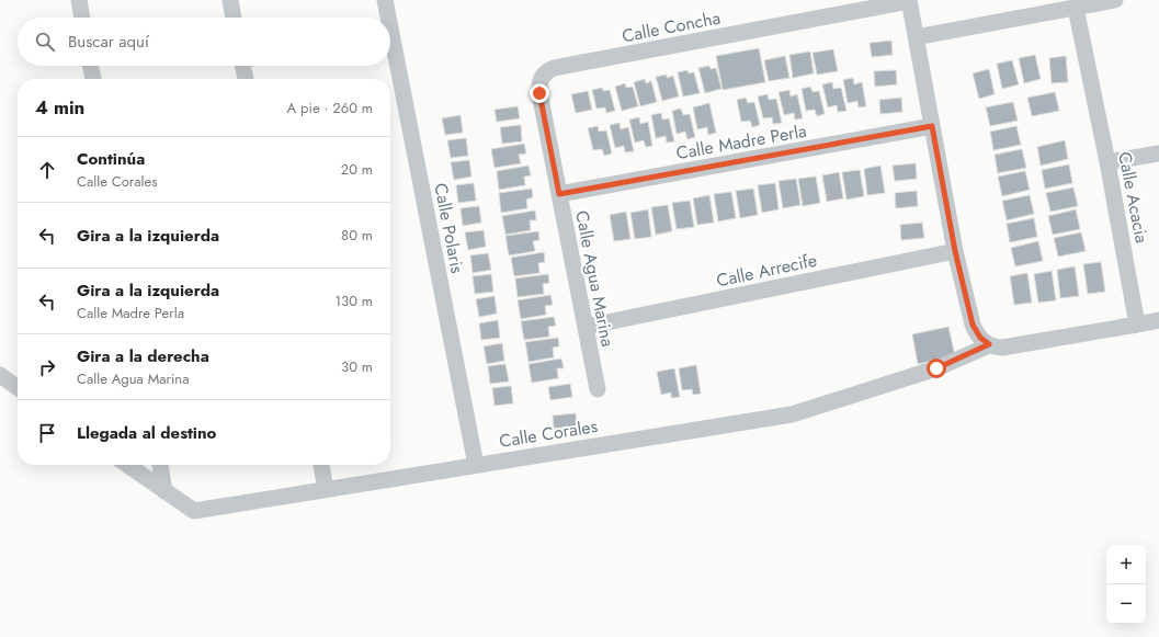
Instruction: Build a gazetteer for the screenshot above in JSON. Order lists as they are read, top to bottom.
{
  "streets": {
    "street": [
      "Calle Concha",
      "Calle Madre Perla",
      "Calle Acacia",
      "Calle Polaris",
      "Calle Arrecife",
      "Calle Agua Marina",
      "Calle Corales"
    ]
  },
  "crossings": [
    ["Calle Concha", "Calle Agua Marina"],
    ["Calle Madre Perla", "Calle Agua Marina"],
    ["Calle Polaris", "Calle Corales"],
    ["Calle Arrecife", "Calle Agua Marina"]
  ],
  "page": {
    "search": "Buscar aquí",
    "heading": ["4 min", "A pie · 260 m"],
    "list": [
      ["Continúa", "Calle Corales", "20 m"],
      ["Gira a la izquierda", "80 m"],
      ["Gira a la izquierda", "Calle Madre Perla", "130 m"],
      ["Gira a la derecha", "Calle Agua Marina", "30 m"],
      "Llegada al destino"
    ],
    "map_buttons": ["+", "−"]
  }
}
